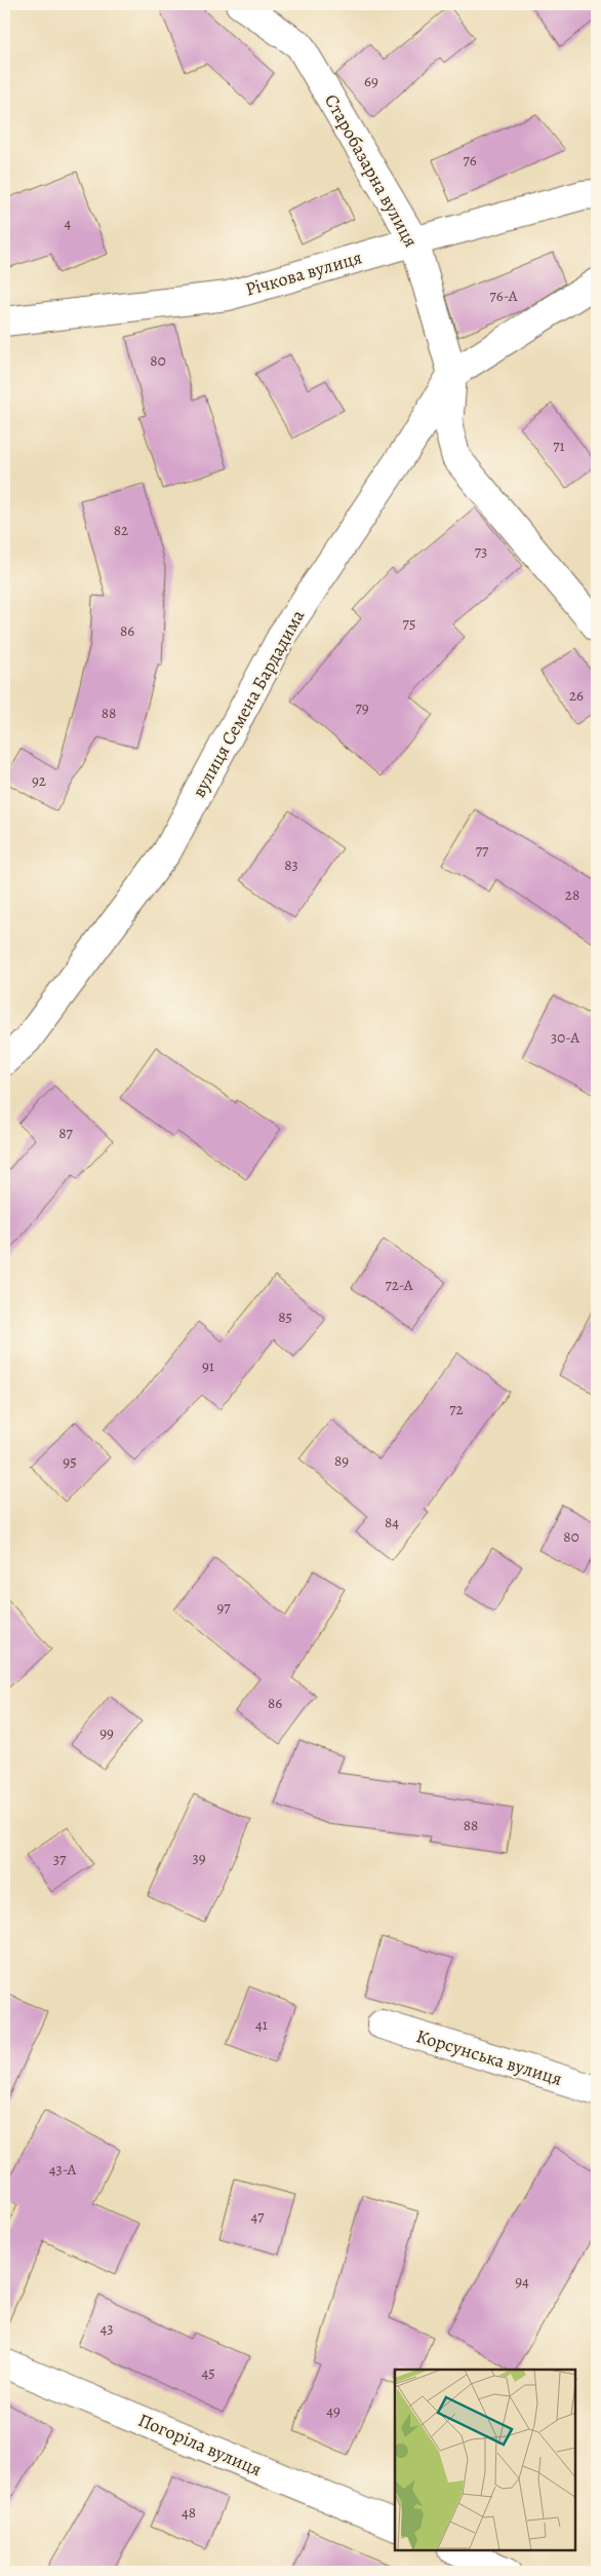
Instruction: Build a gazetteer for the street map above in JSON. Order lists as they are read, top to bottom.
{
  "streets": {
    "street": [
      "Старобазарна вулиця",
      "Річкова вулиця",
      "вулиця Семена Бардадима",
      "Корсунська вулиця",
      "Погоріла вулиця"
    ]
  },
  "crossings": [
    ["Старобазарна вулиця", "Річкова вулиця"],
    ["Старобазарна вулиця", "вулиця Семена Бардадима"]
  ],
  "house_numbers": [
    "69",
    "76",
    "4",
    "76-А",
    "80",
    "71",
    "82",
    "73",
    "75",
    "86",
    "26",
    "79",
    "88",
    "92",
    "77",
    "83",
    "28",
    "30-А",
    "87",
    "72-А",
    "85",
    "91",
    "72",
    "89",
    "95",
    "84",
    "80",
    "97",
    "86",
    "99",
    "88",
    "39",
    "37",
    "41",
    "43-А",
    "47",
    "94",
    "43",
    "45",
    "49",
    "48"
  ]
}
